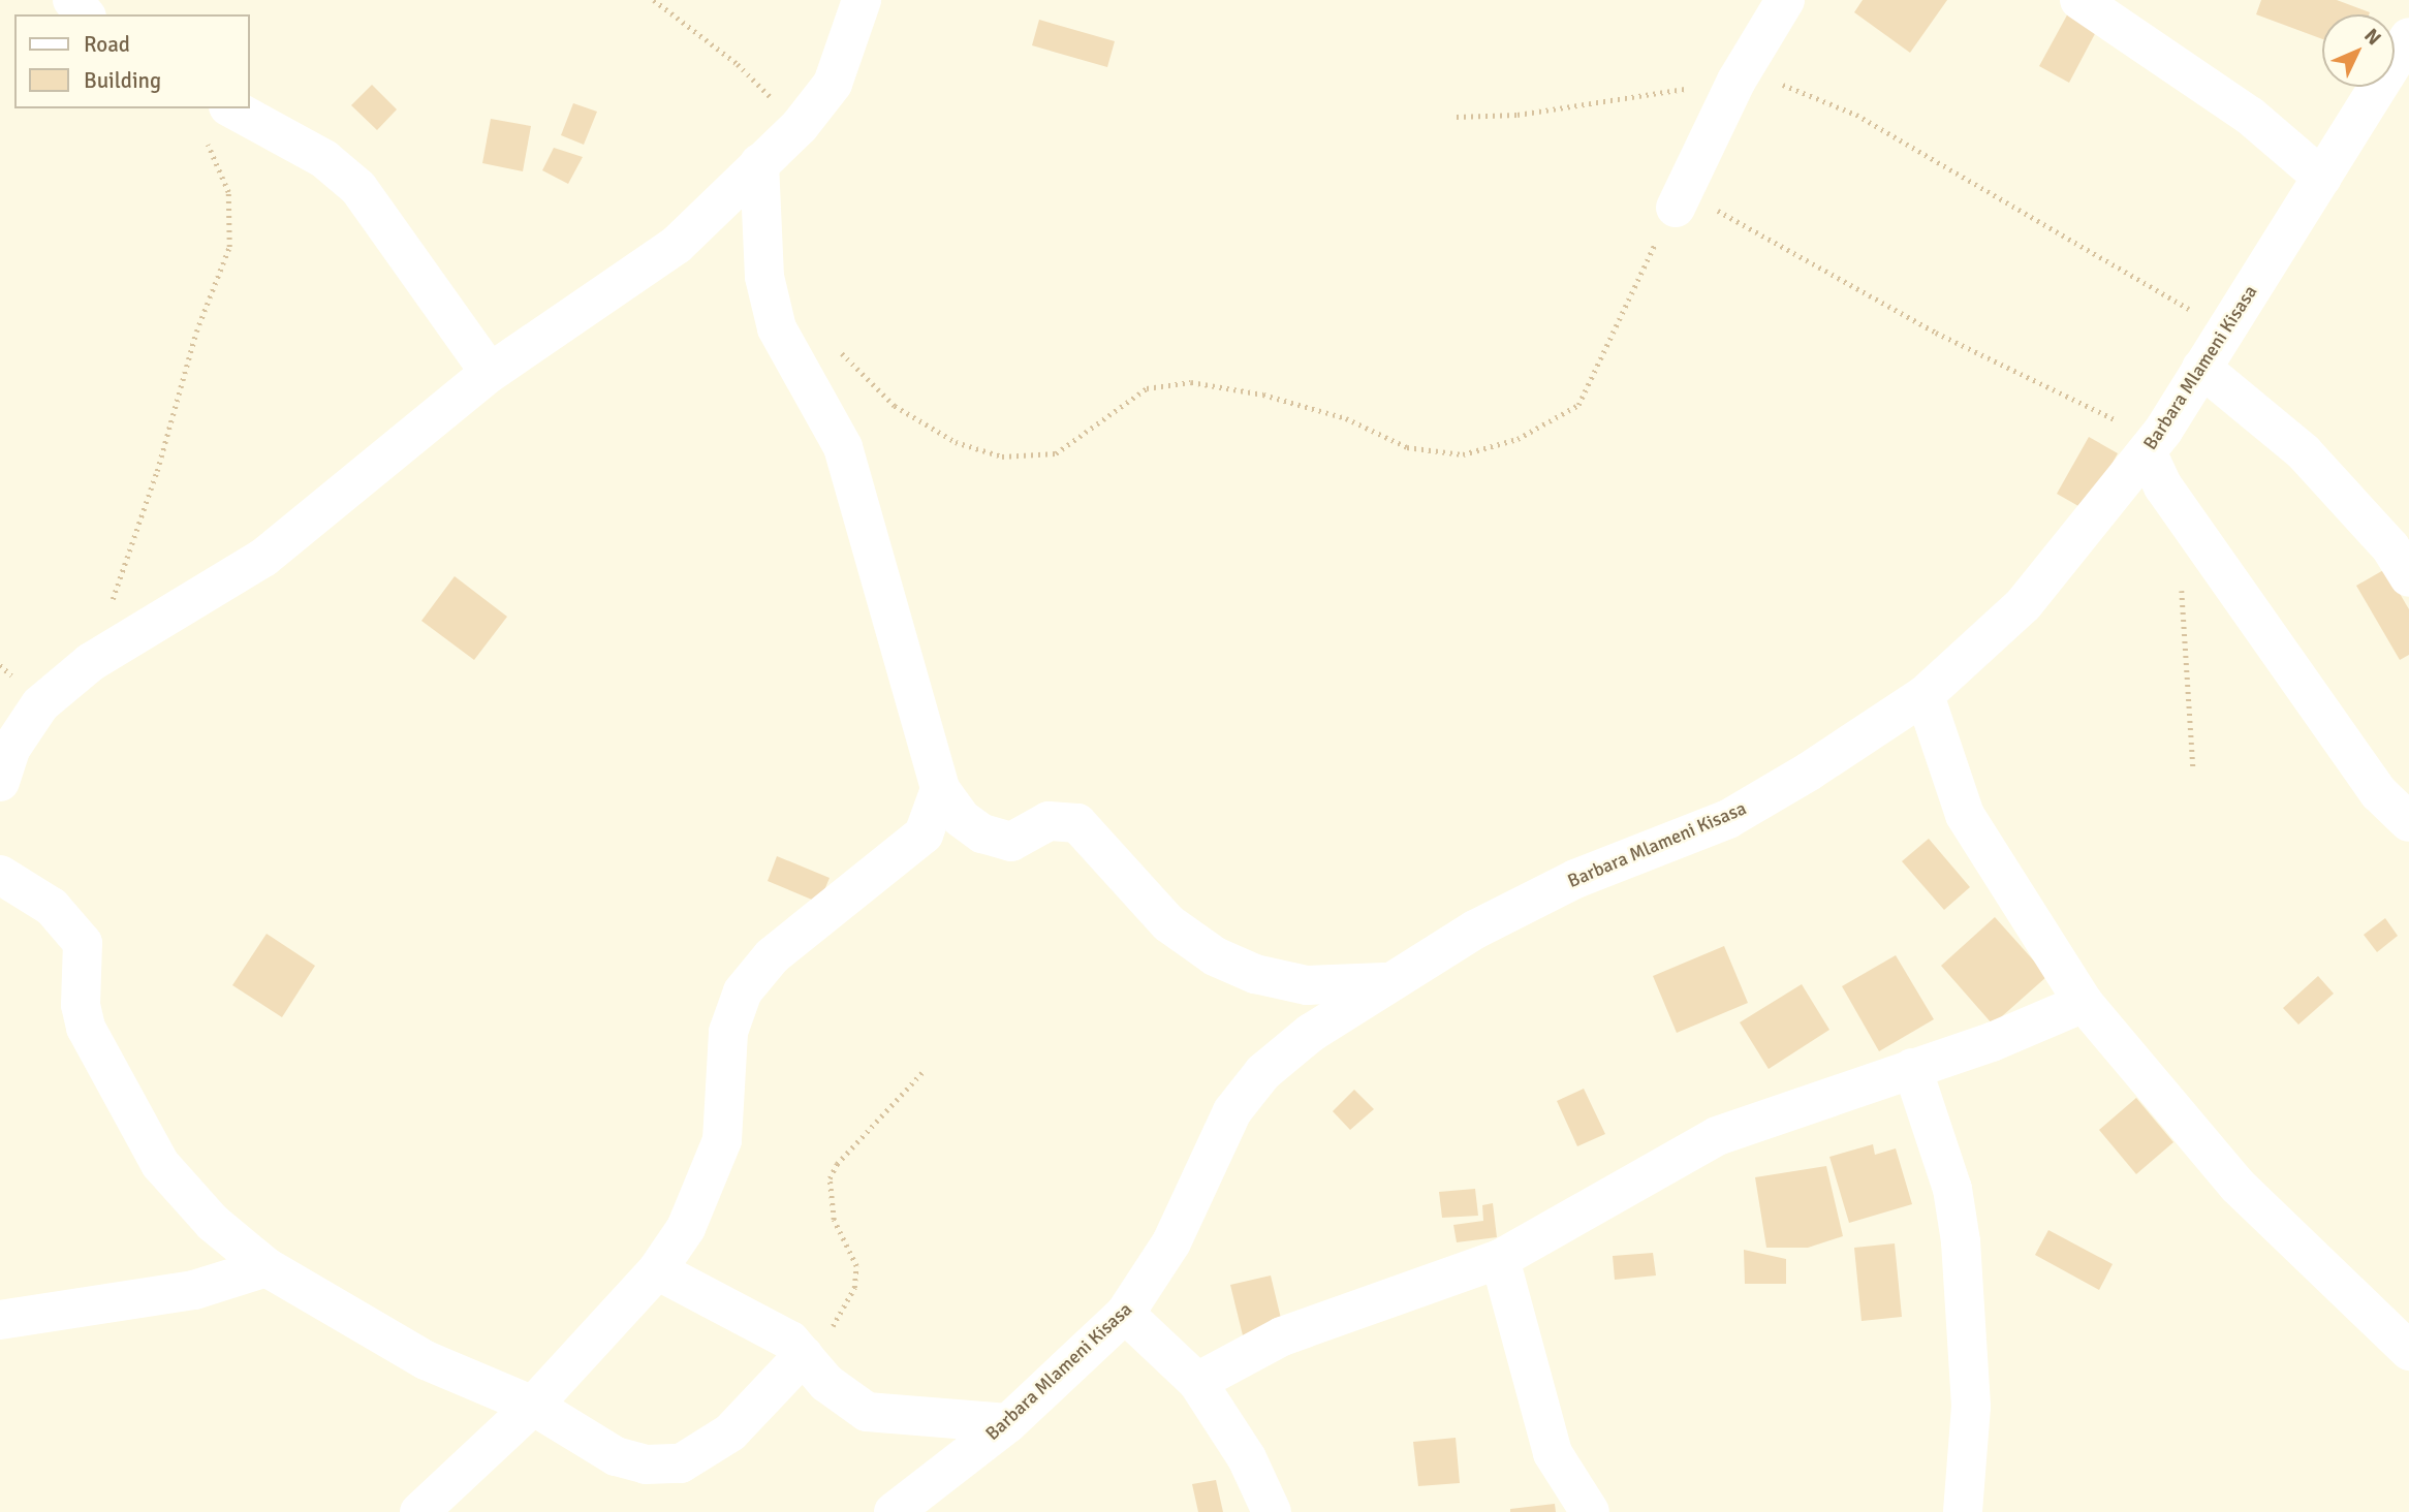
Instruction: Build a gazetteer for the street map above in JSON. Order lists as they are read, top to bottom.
{
  "streets": {
    "street": ["Barbara Mlameni Kisasa"]
  },
  "legend": ["Road", "Building"],
  "north": "top right"
}
